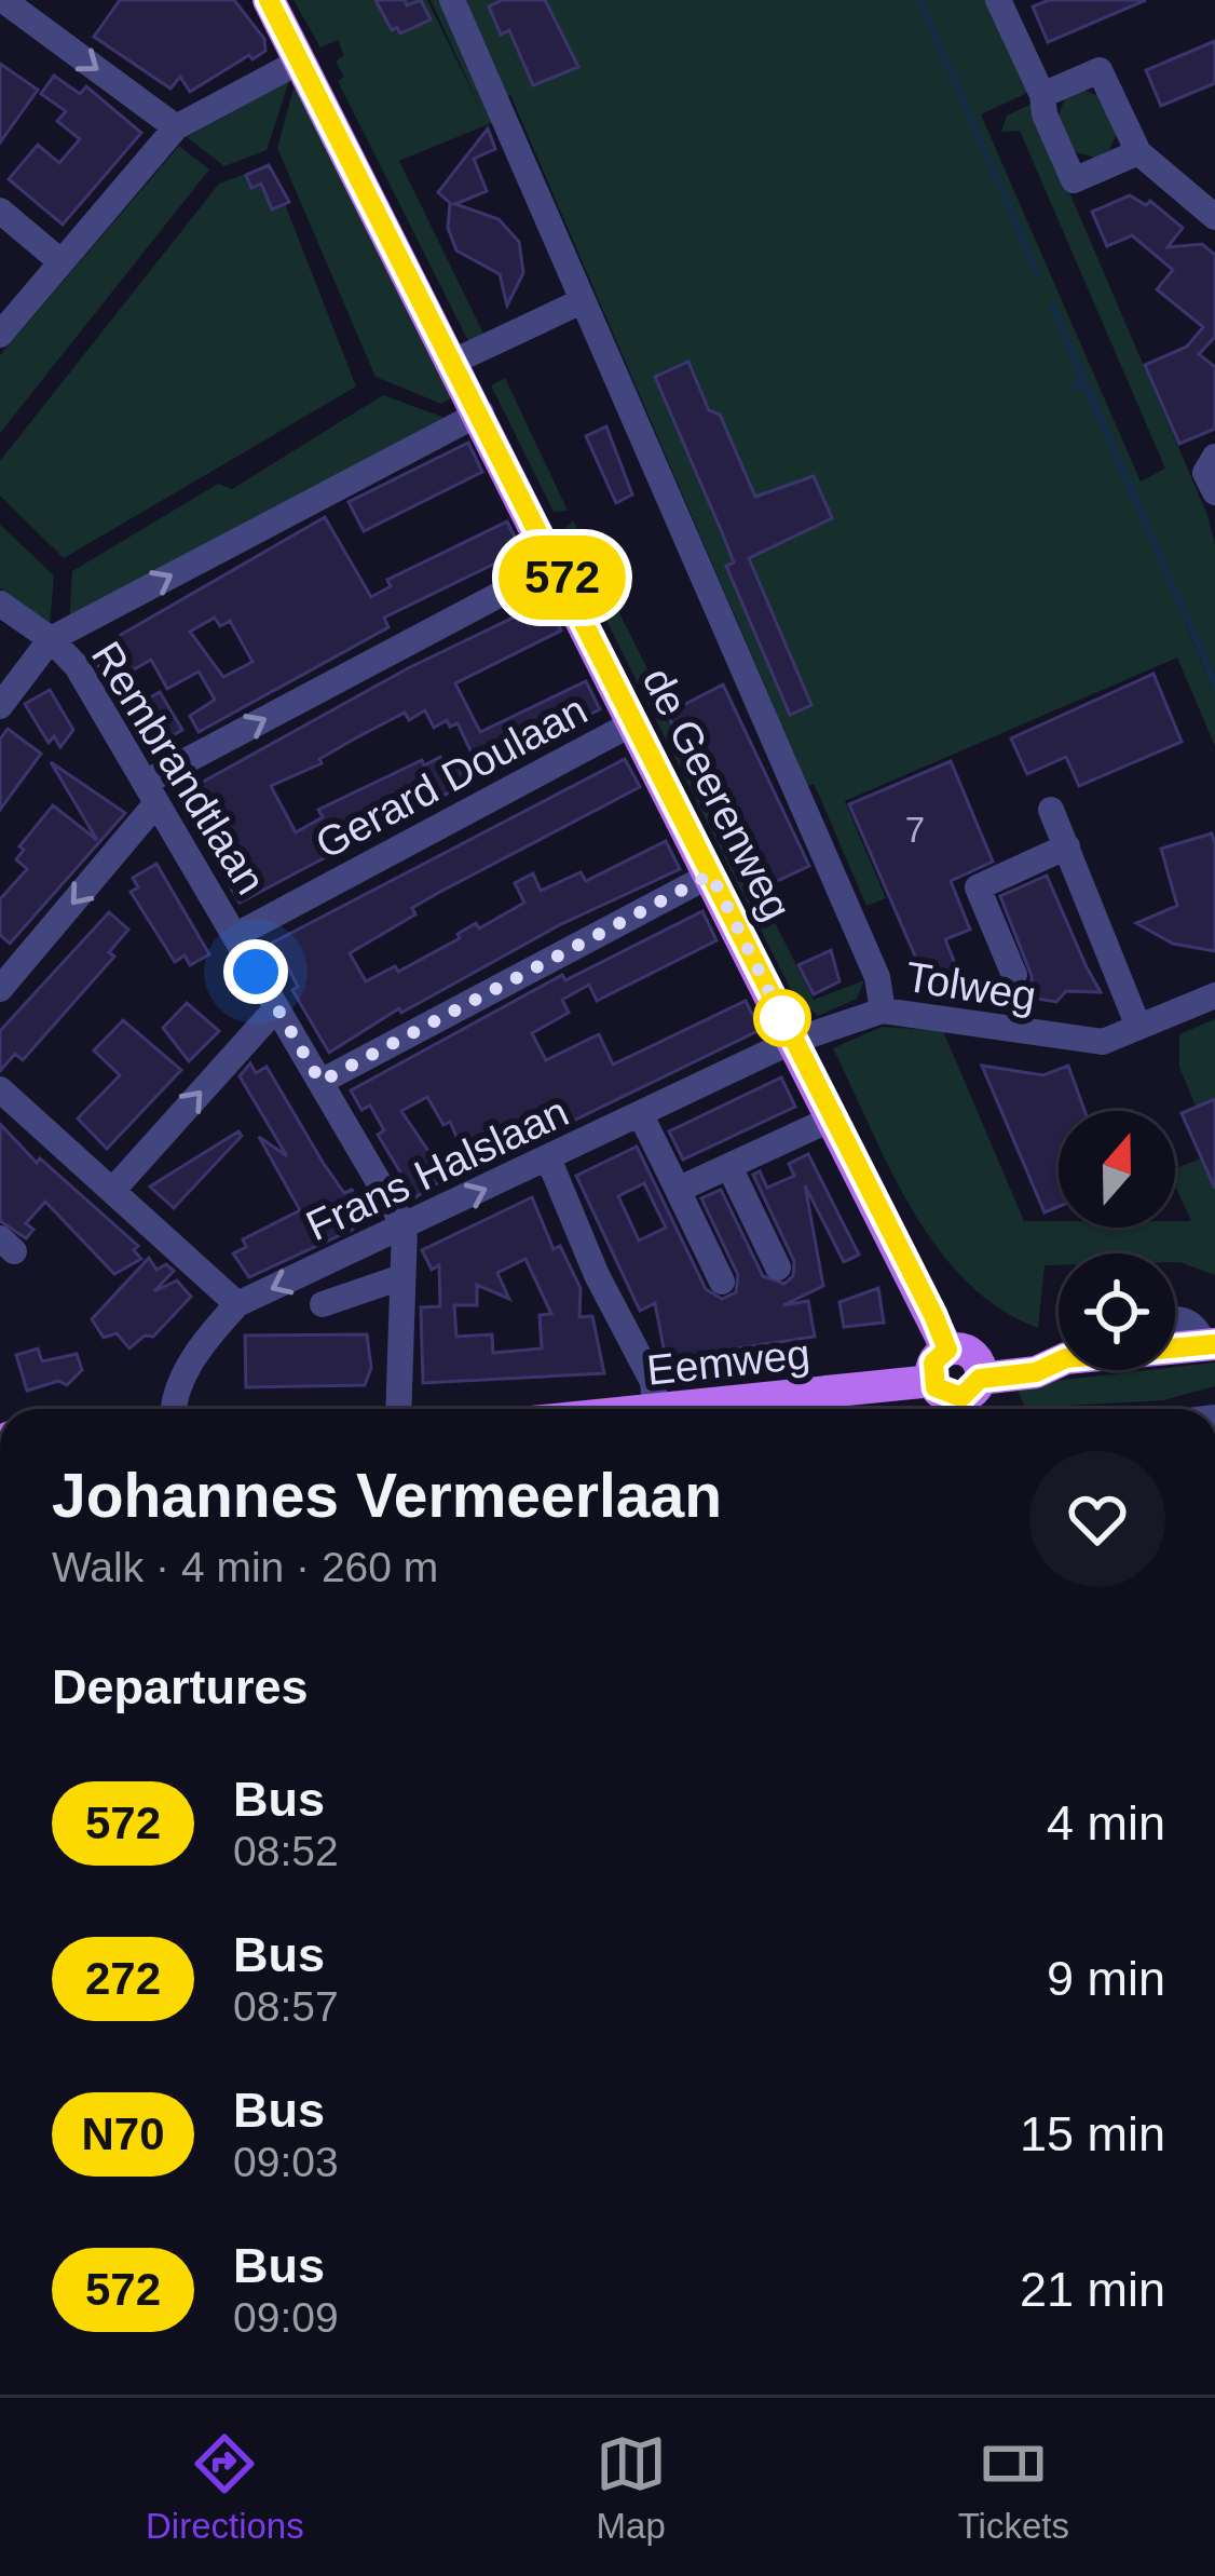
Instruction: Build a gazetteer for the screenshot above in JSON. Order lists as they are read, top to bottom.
{
  "streets": {
    "main road": ["de Geerenweg", "Eemweg"],
    "street": [
      "Rembrandtlaan",
      "Gerard Doulaan",
      "Tolweg",
      "Frans Halslaan"
    ]
  },
  "crossings": [
    ["Rembrandtlaan", "Gerard Doulaan"],
    ["Rembrandtlaan", "Frans Halslaan"],
    ["Gerard Doulaan", "de Geerenweg"],
    ["de Geerenweg", "Tolweg"],
    ["de Geerenweg", "Frans Halslaan"],
    ["de Geerenweg", "Eemweg"],
    ["Tolweg", "Frans Halslaan"]
  ],
  "lines": ["bus line 572"],
  "house_numbers": ["7"],
  "north": "top",
  "page": {
    "on_map": "572",
    "heading": [
      ["Johannes Vermeerlaan", "Walk · 4 min · 260 m"],
      "Departures"
    ],
    "list": [
      {
        "mark": "572",
        "name": "Bus",
        "note": "08:52",
        "value": "4 min"
      },
      {
        "mark": "272",
        "name": "Bus",
        "note": "08:57",
        "value": "9 min"
      },
      {
        "mark": "N70",
        "name": "Bus",
        "note": "09:03",
        "value": "15 min"
      },
      {
        "mark": "572",
        "name": "Bus",
        "note": "09:09",
        "value": "21 min"
      }
    ],
    "tabs": ["Directions", "Map", "Tickets"]
  }
}
